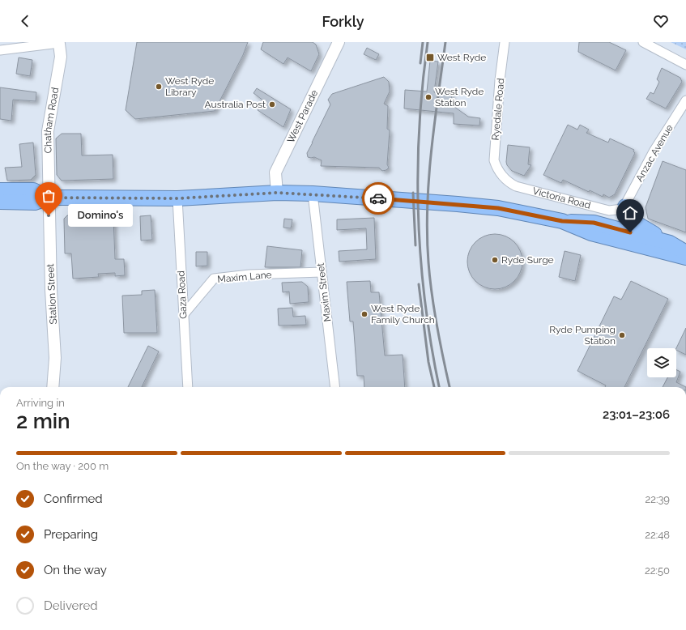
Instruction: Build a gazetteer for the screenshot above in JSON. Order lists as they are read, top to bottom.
{
  "streets": {
    "highway": ["Victoria Road"],
    "street": [
      "Ryedale Road",
      "West Parade",
      "Chatham Road",
      "Anzac Avenue",
      "Maxim Lane",
      "Maxim Street",
      "Station Street",
      "Gaza Road"
    ]
  },
  "crossings": [
    ["Ryedale Road", "Victoria Road"],
    ["West Parade", "Victoria Road"],
    ["Chatham Road", "Victoria Road"],
    ["Chatham Road", "Station Street"],
    ["Anzac Avenue", "Victoria Road"],
    ["Victoria Road", "Maxim Street"],
    ["Victoria Road", "Station Street"],
    ["Victoria Road", "Gaza Road"],
    ["Maxim Lane", "Maxim Street"],
    ["Maxim Lane", "Gaza Road"]
  ],
  "places": {
    "transit": ["West Ryde"],
    "other": [
      "West Ryde Library",
      "West Ryde Station",
      "Australia Post",
      "Domino's",
      "Ryde Surge",
      "West Ryde Family Church",
      "Ryde Pumping Station"
    ]
  },
  "page": {
    "header": "Forkly",
    "bubble": "Domino's",
    "heading": ["2 min", "Arriving in", "23:01–23:06"],
    "bar": "On the way · 200 m",
    "list": [
      ["Confirmed", "22:39"],
      ["Preparing", "22:48"],
      ["On the way", "22:50"],
      "Delivered"
    ]
  }
}
